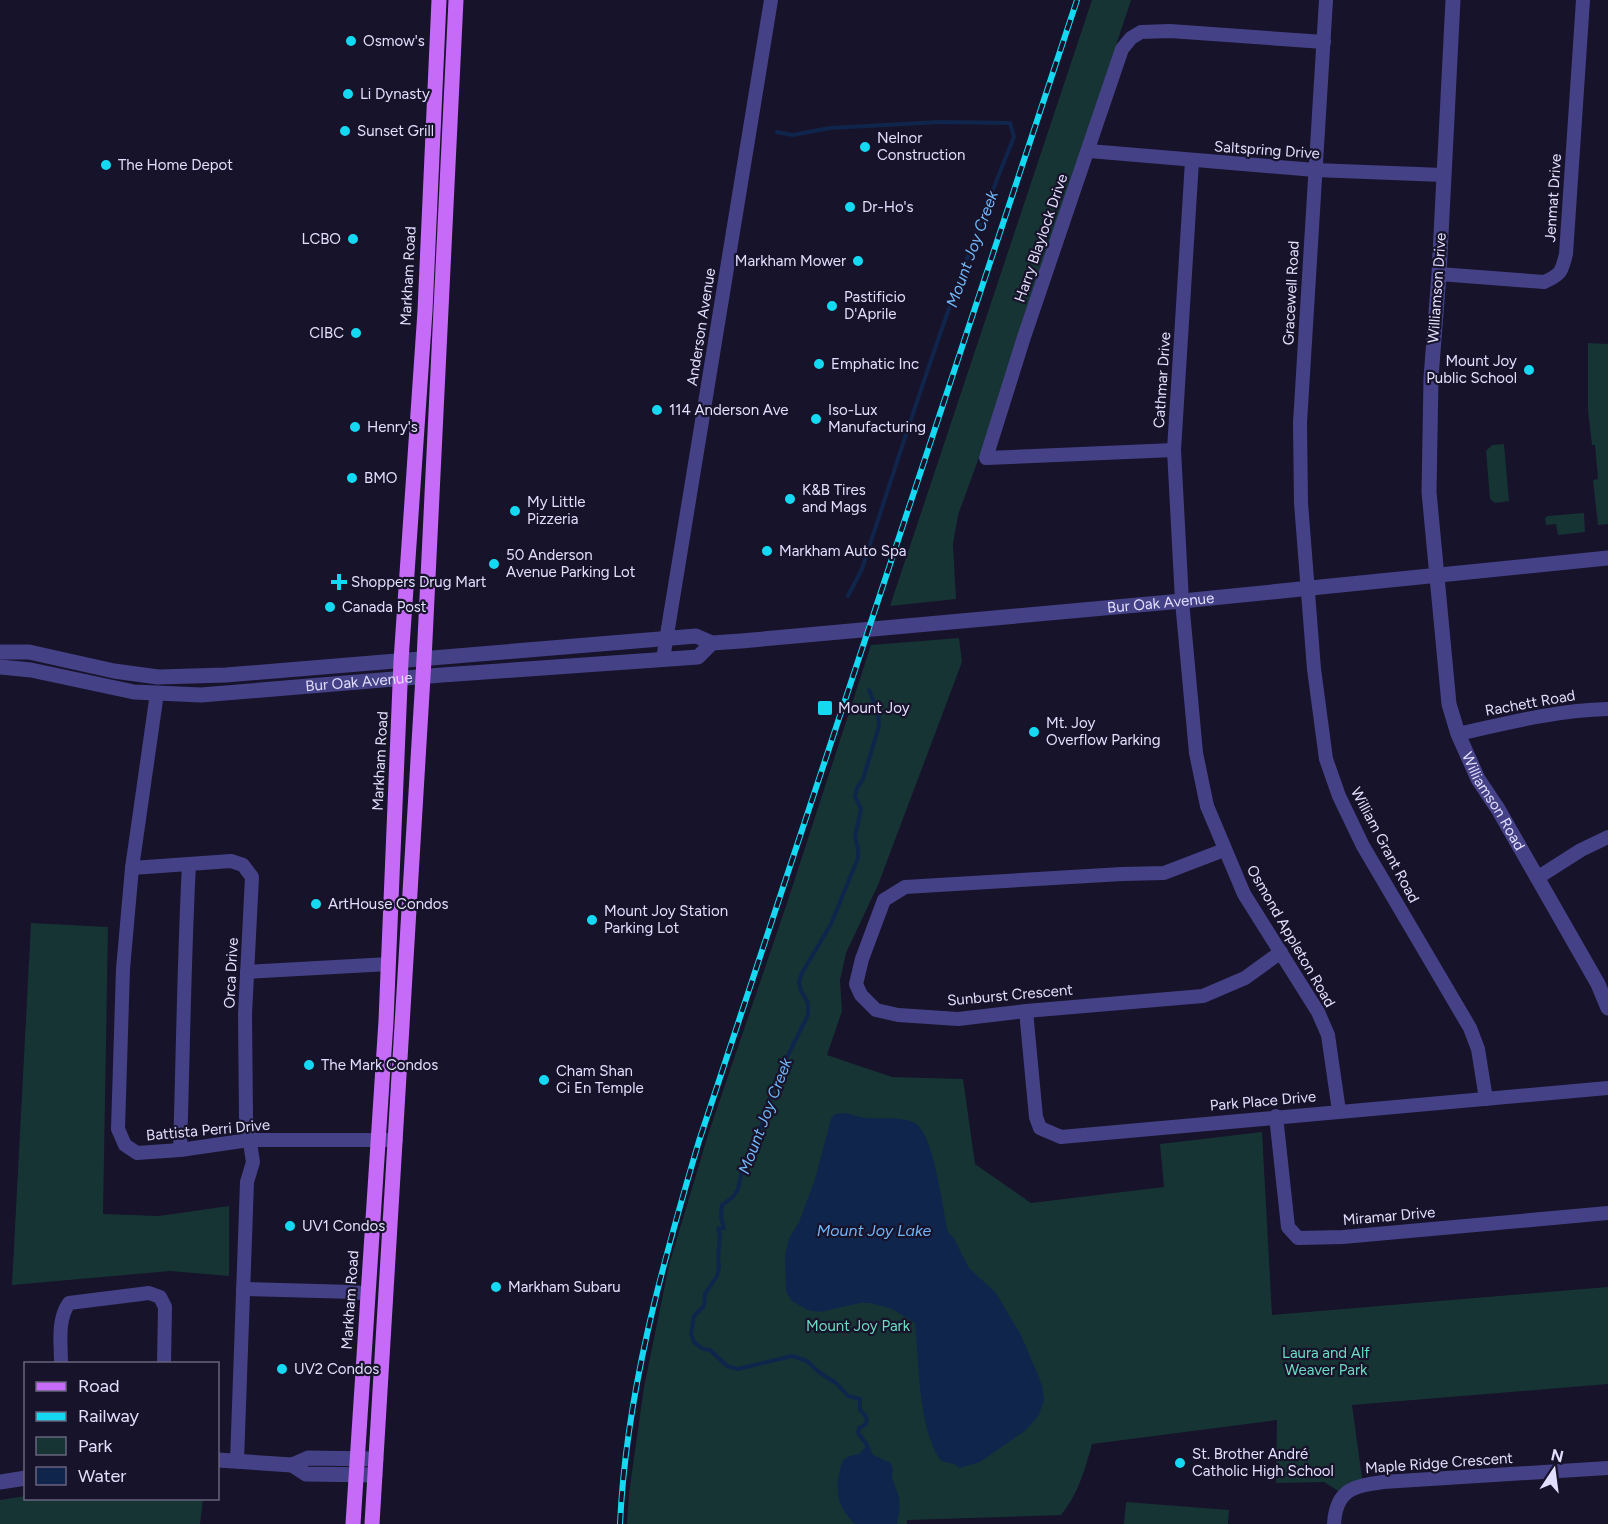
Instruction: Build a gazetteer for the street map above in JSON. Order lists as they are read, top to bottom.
{
  "streets": {
    "main road": ["Markham Road"],
    "street": [
      "Saltspring Drive",
      "Jenmat Drive",
      "Harry Blaylock Drive",
      "Williamson Drive",
      "Gracewell Road",
      "Anderson Avenue",
      "Cathmar Drive",
      "Bur Oak Avenue",
      "Rachett Road",
      "Williamson Road",
      "William Grant Road",
      "Osmond Appleton Road",
      "Orca Drive",
      "Sunburst Crescent",
      "Park Place Drive",
      "Battista Perri Drive",
      "Miramar Drive",
      "Maple Ridge Crescent"
    ]
  },
  "crossings": [
    ["Saltspring Drive", "Harry Blaylock Drive"],
    ["Saltspring Drive", "Williamson Drive"],
    ["Saltspring Drive", "Gracewell Road"],
    ["Saltspring Drive", "Cathmar Drive"],
    ["Jenmat Drive", "Williamson Drive"],
    ["Harry Blaylock Drive", "Gracewell Road"],
    ["Harry Blaylock Drive", "Cathmar Drive"],
    ["Markham Road", "Bur Oak Avenue"],
    ["Markham Road", "Battista Perri Drive"],
    ["Williamson Drive", "Bur Oak Avenue"],
    ["Williamson Drive", "Williamson Road"],
    ["Gracewell Road", "Bur Oak Avenue"],
    ["Gracewell Road", "William Grant Road"],
    ["Anderson Avenue", "Bur Oak Avenue"],
    ["Cathmar Drive", "Bur Oak Avenue"],
    ["Cathmar Drive", "Osmond Appleton Road"],
    ["Bur Oak Avenue", "Williamson Road"],
    ["Bur Oak Avenue", "William Grant Road"],
    ["Bur Oak Avenue", "Osmond Appleton Road"],
    ["Bur Oak Avenue", "Battista Perri Drive"],
    ["Rachett Road", "Williamson Road"],
    ["William Grant Road", "Park Place Drive"],
    ["Osmond Appleton Road", "Sunburst Crescent"],
    ["Osmond Appleton Road", "Park Place Drive"],
    ["Orca Drive", "Battista Perri Drive"],
    ["Sunburst Crescent", "Park Place Drive"],
    ["Park Place Drive", "Miramar Drive"]
  ],
  "water": ["Mount Joy Creek", "Mount Joy Lake"],
  "parks": ["Mount Joy Park", "Laura and Alf Weaver Park"],
  "places": {
    "other": [
      "Osmow's",
      "Li Dynasty",
      "Sunset Grill",
      "Nelnor Construction",
      "The Home Depot",
      "Dr-Ho's",
      "LCBO",
      "Markham Mower",
      "Pastificio D'Aprile",
      "CIBC",
      "Emphatic Inc",
      "Mount Joy Public School",
      "114 Anderson Ave",
      "Iso-Lux Manufacturing",
      "Henry's",
      "BMO",
      "K&B Tires and Mags",
      "My Little Pizzeria",
      "Markham Auto Spa",
      "50 Anderson Avenue Parking Lot",
      "Canada Post",
      "Mt. Joy Overflow Parking",
      "ArtHouse Condos",
      "Mount Joy Station Parking Lot",
      "The Mark Condos",
      "Cham Shan Ci En Temple",
      "UV1 Condos",
      "Markham Subaru",
      "UV2 Condos",
      "St. Brother André Catholic High School"
    ],
    "health": ["Shoppers Drug Mart"],
    "transit": ["Mount Joy"]
  },
  "legend": [
    "Road",
    "Railway",
    "Park",
    "Water"
  ],
  "north": "top"
}
